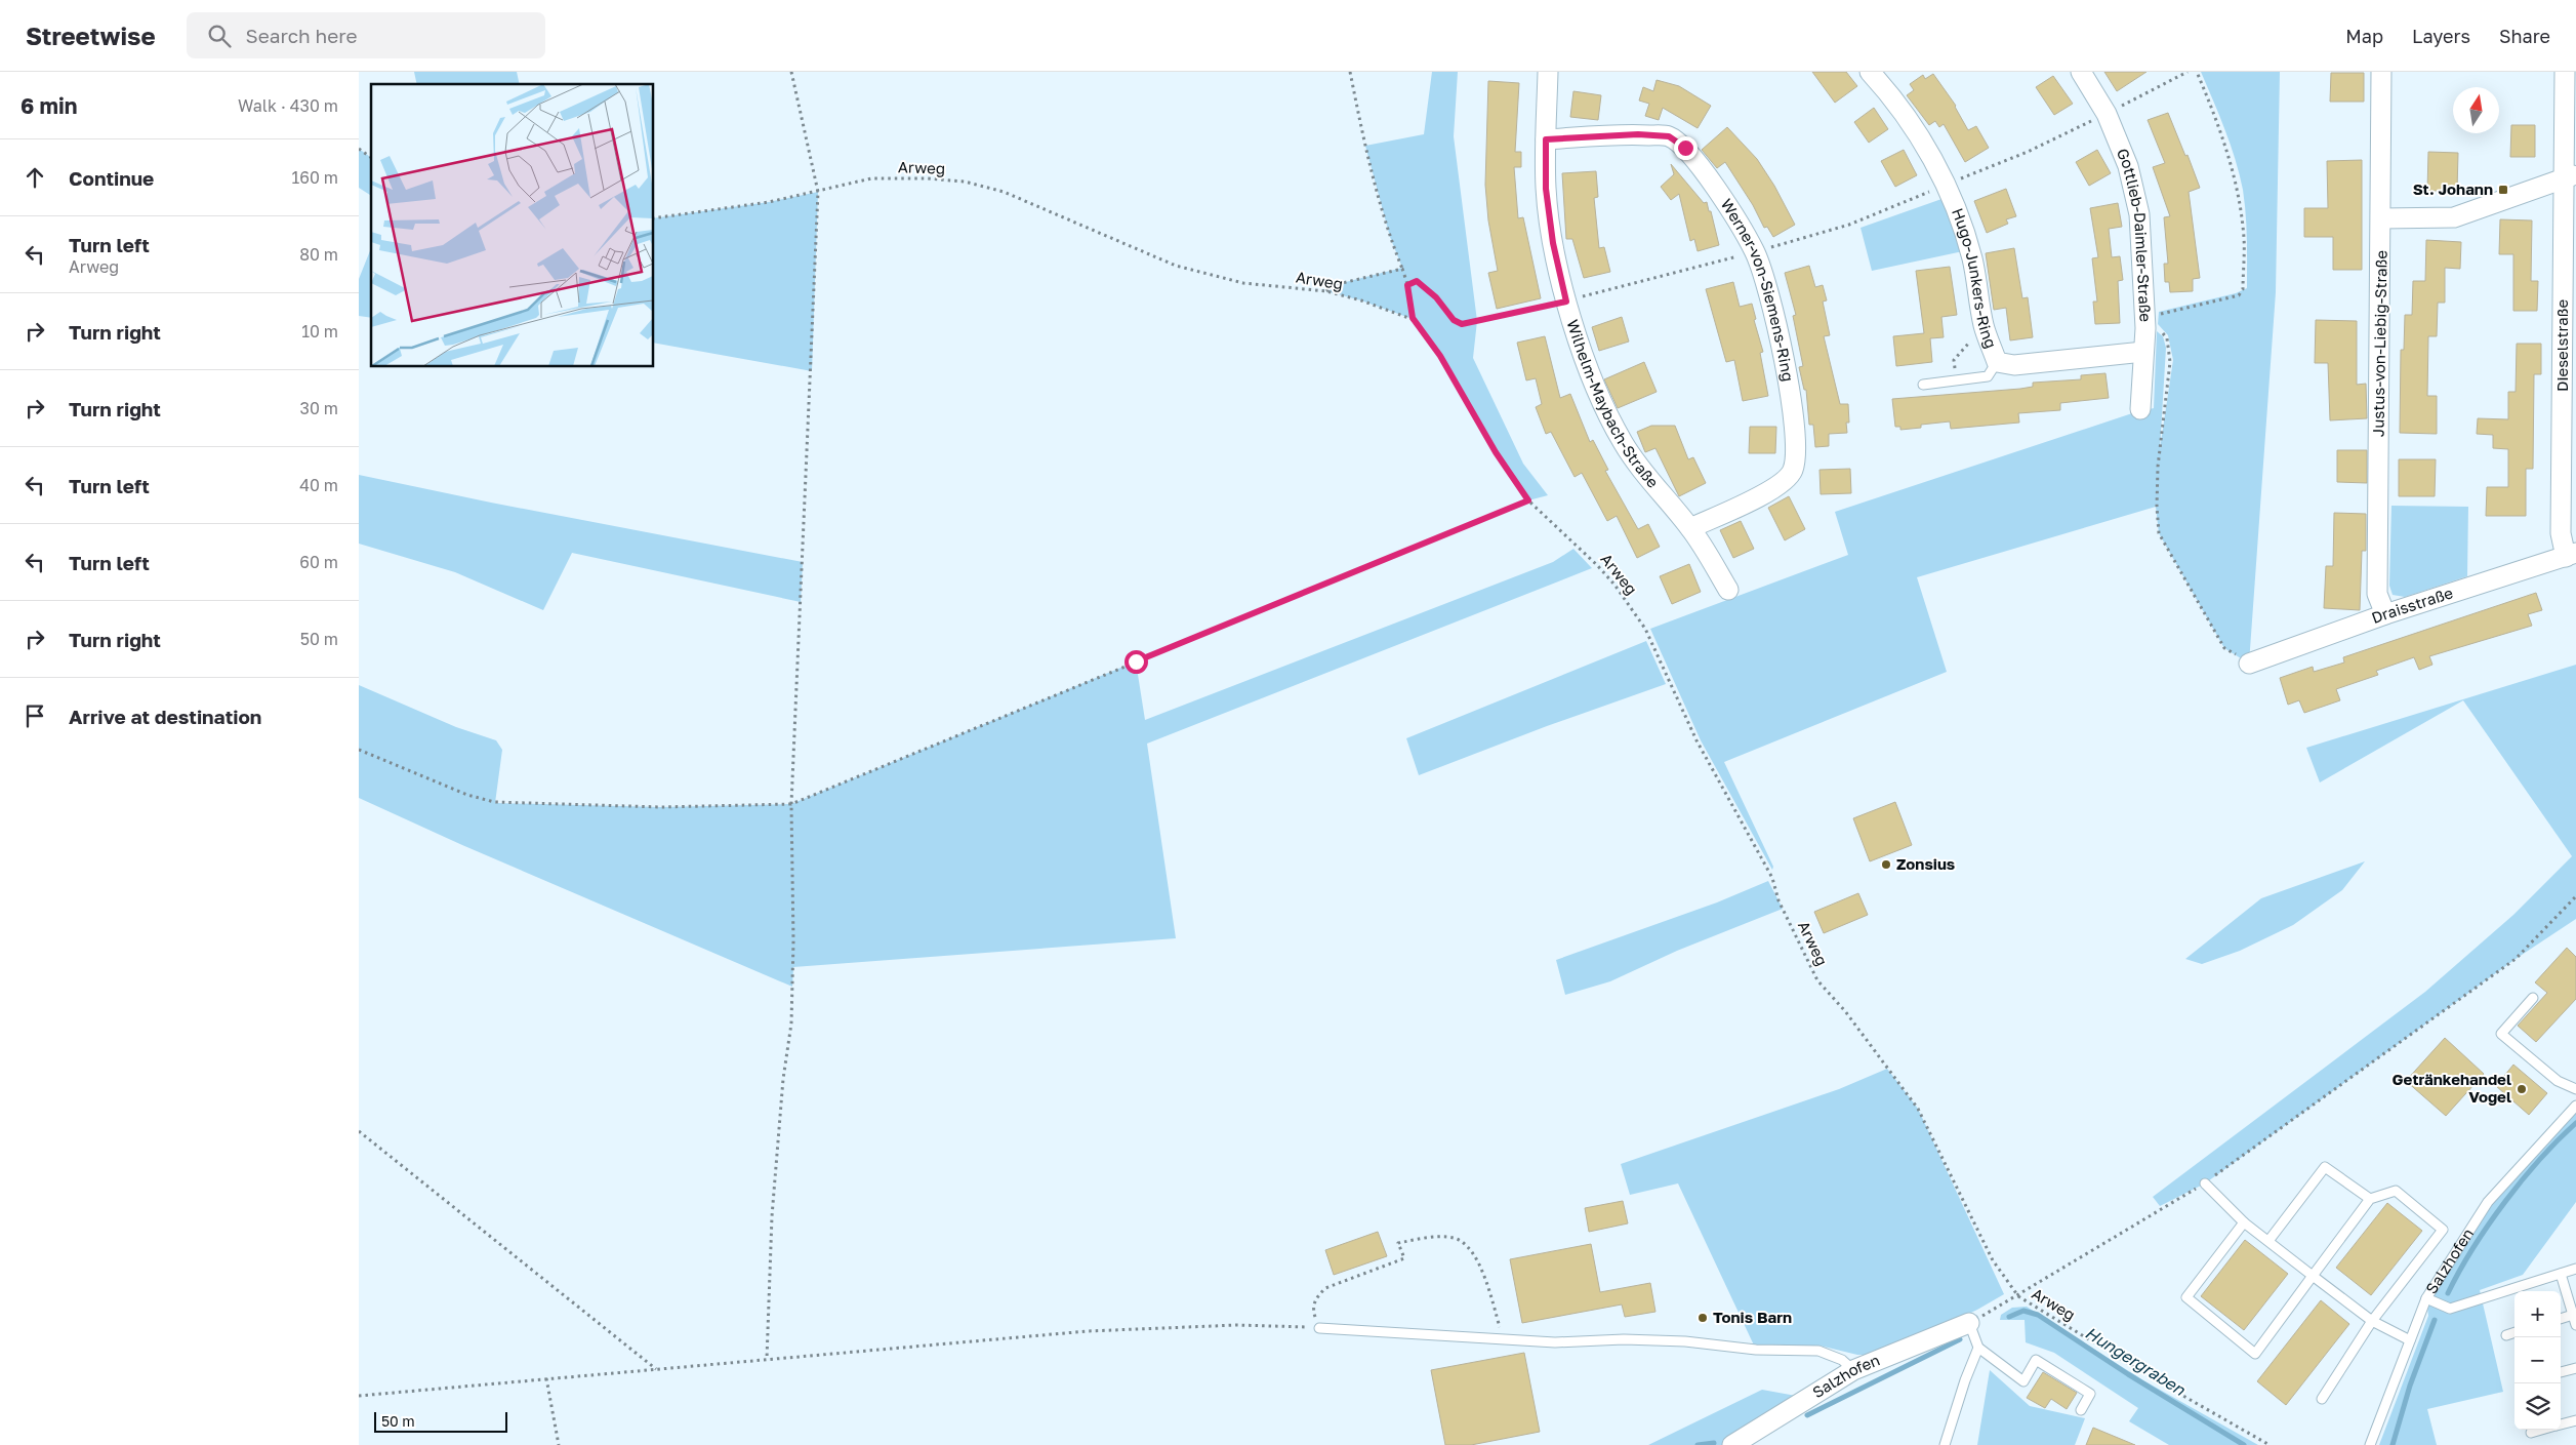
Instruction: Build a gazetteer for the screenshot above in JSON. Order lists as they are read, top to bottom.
{
  "streets": {
    "street": [
      "Gottlieb-Daimler-Straße",
      "Hugo-Junkers-Ring",
      "Werner-von-Siemens-Ring",
      "Justus-von-Liebig-Straße",
      "Dieselstraße",
      "Wilhelm-Maybach-Straße",
      "Draisstraße",
      "Salzhofen"
    ],
    "path": ["Arweg"]
  },
  "crossings": [
    ["Gottlieb-Daimler-Straße", "Hugo-Junkers-Ring"],
    ["Werner-von-Siemens-Ring", "Wilhelm-Maybach-Straße"],
    ["Justus-von-Liebig-Straße", "Draisstraße"],
    ["Dieselstraße", "Draisstraße"]
  ],
  "water": ["Hungergraben"],
  "places": {
    "transit": ["St. Johann"],
    "other": ["Zonsius", "Getränkehandel Vogel", "Tonis Barn"]
  },
  "scale_bar": "50 m",
  "north": "top",
  "page": {
    "header": "Streetwise",
    "search": "Search here",
    "nav": ["Map", "Layers", "Share"],
    "heading": ["6 min", "Walk · 430 m"],
    "list": [
      ["Continue", "160 m"],
      ["Turn left", "Arweg", "80 m"],
      ["Turn right", "10 m"],
      ["Turn right", "30 m"],
      ["Turn left", "40 m"],
      ["Turn left", "60 m"],
      ["Turn right", "50 m"],
      "Arrive at destination"
    ],
    "map_buttons": ["+", "−"],
    "scale": "50 m"
  }
}
